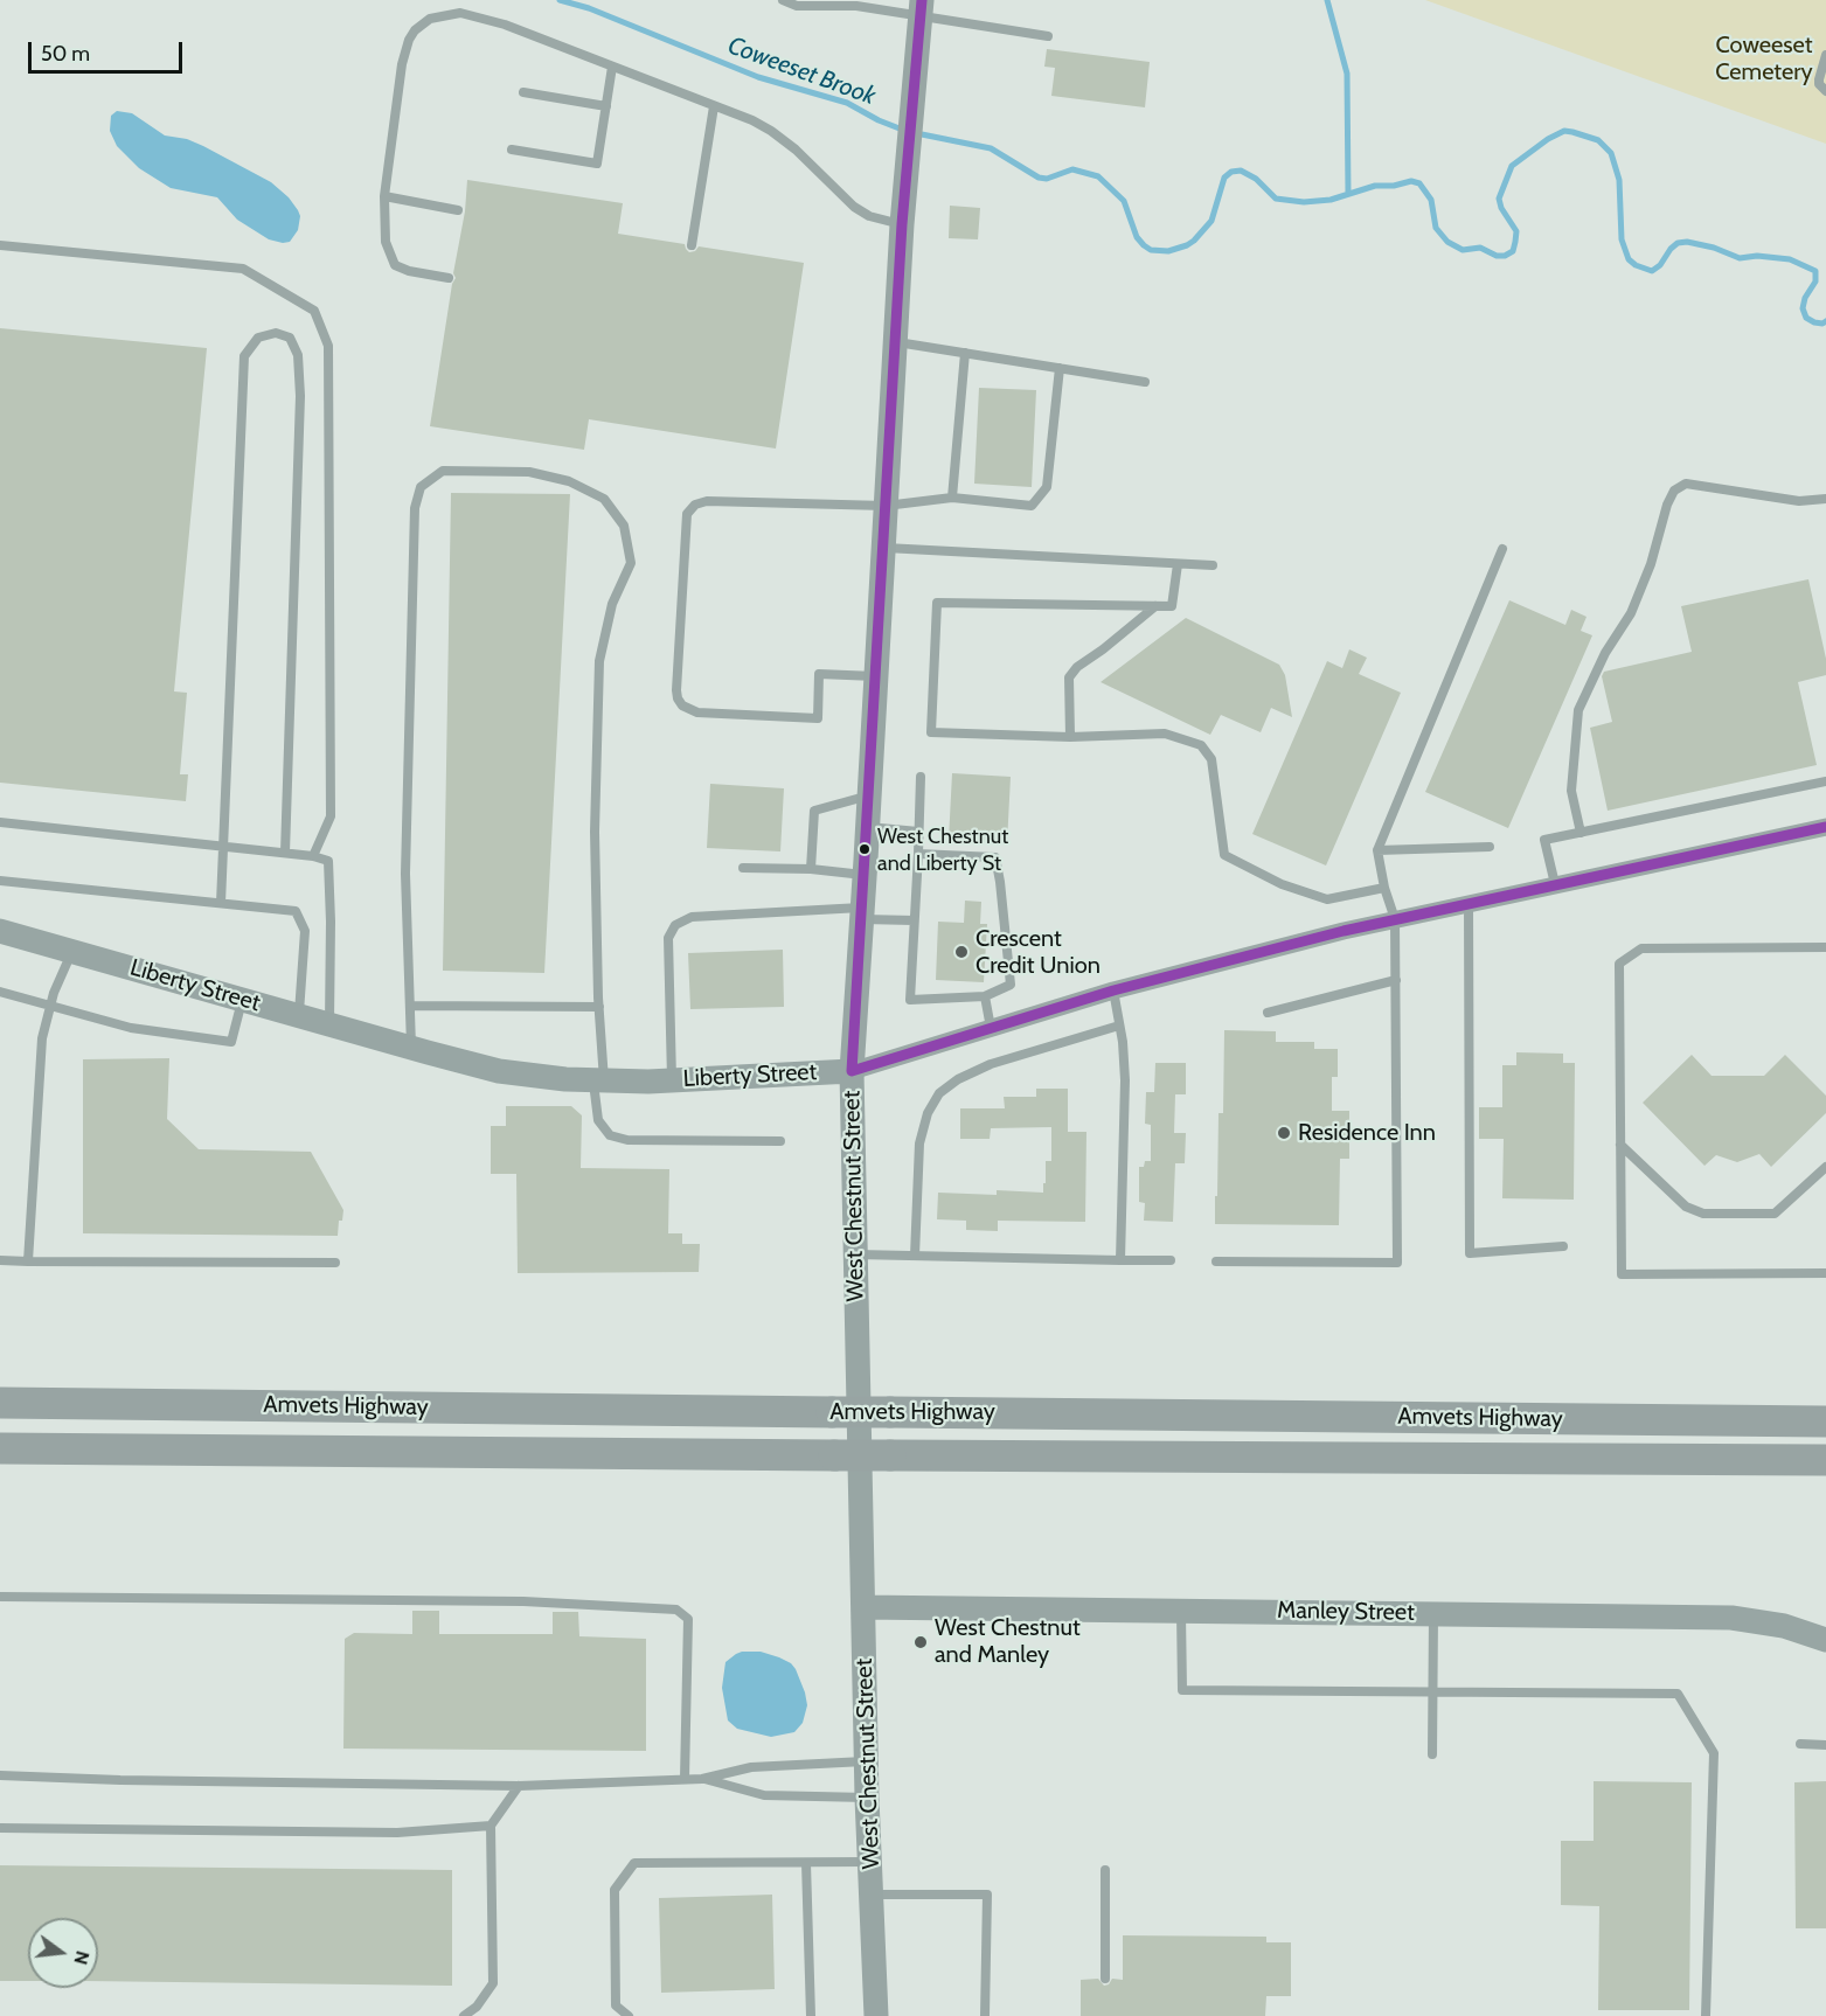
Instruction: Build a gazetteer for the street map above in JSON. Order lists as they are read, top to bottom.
{
  "streets": {
    "highway": ["Amvets Highway"],
    "main road": ["Liberty Street", "West Chestnut Street", "Manley Street"]
  },
  "crossings": [
    ["Liberty Street", "West Chestnut Street"],
    ["West Chestnut Street", "Manley Street"]
  ],
  "water": ["Coweeset Brook"],
  "parks": ["Coweeset Cemetery"],
  "places": [
    "West Chestnut and Liberty St",
    "Crescent Credit Union",
    "Residence Inn",
    "West Chestnut and Manley"
  ],
  "scale_bar": "50 m",
  "north": "right"
}
